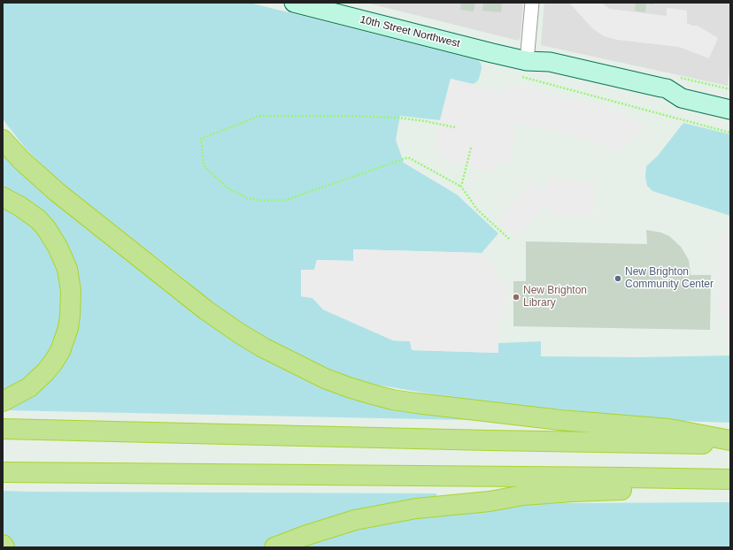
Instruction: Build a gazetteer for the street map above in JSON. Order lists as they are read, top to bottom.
{
  "streets": {
    "street": ["10th Street Northwest"]
  },
  "places": ["New Brighton Community Center", "New Brighton Library"]
}
